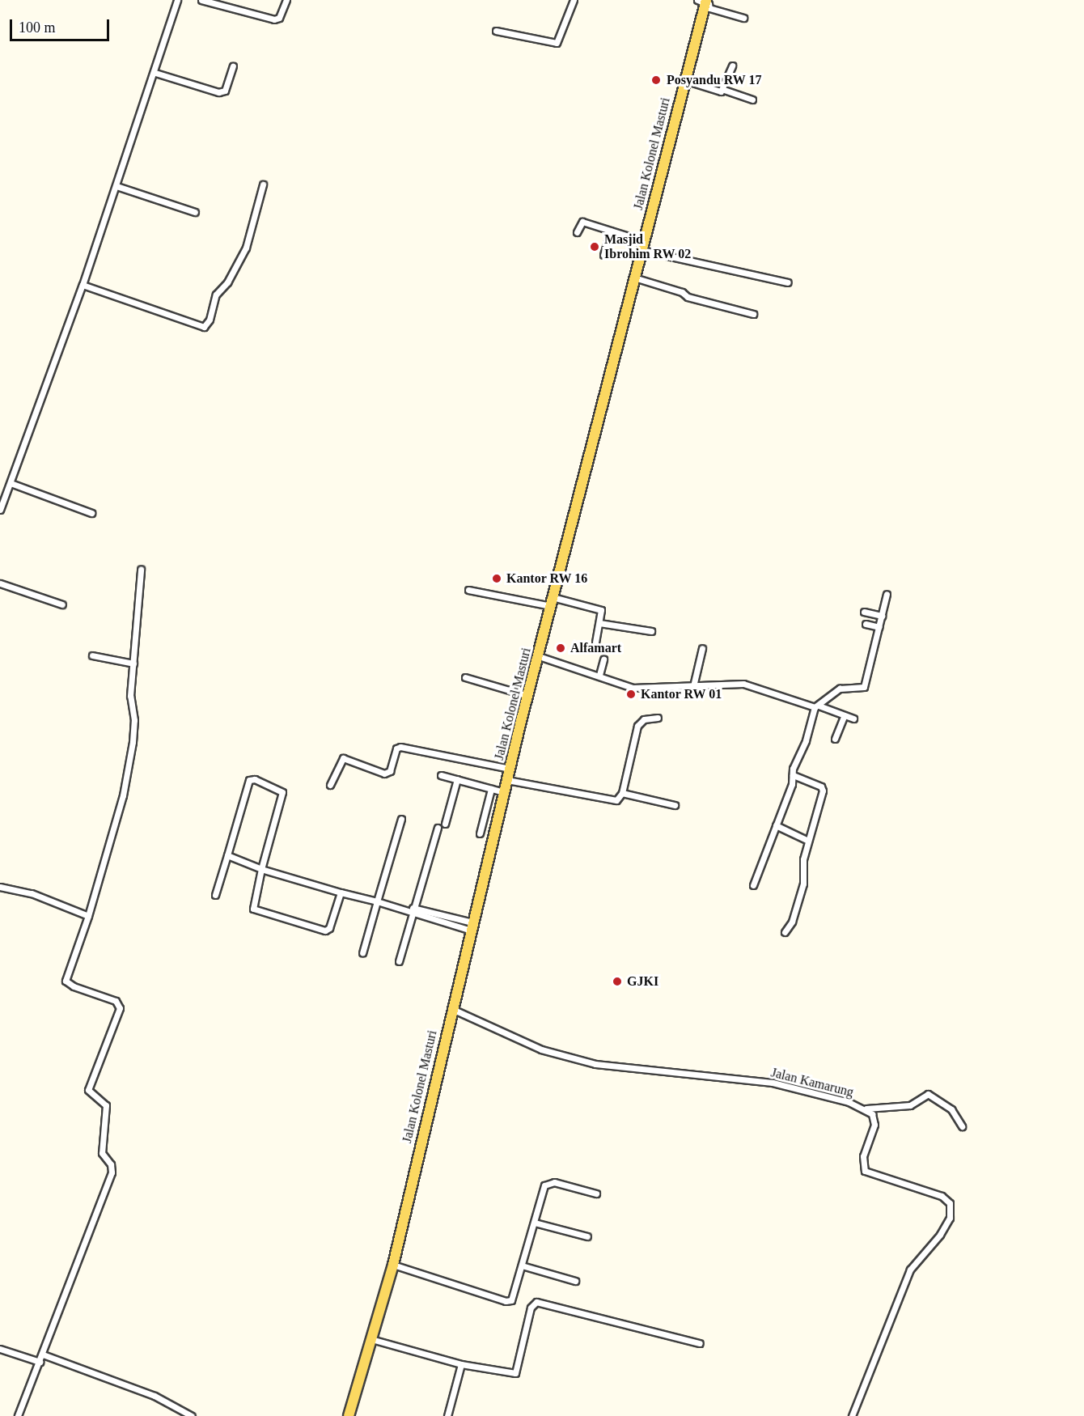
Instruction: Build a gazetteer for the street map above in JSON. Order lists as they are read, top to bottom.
{
  "streets": {
    "main road": ["Jalan Kolonel Masturi"],
    "street": ["Jalan Kamarung"]
  },
  "crossings": [
    ["Jalan Kolonel Masturi", "Jalan Kamarung"]
  ],
  "places": [
    "Posyandu RW 17",
    "Masjid Ibrohim RW 02",
    "Kantor RW 16",
    "Alfamart",
    "Kantor RW 01",
    "GJKI"
  ],
  "scale_bar": "100 m"
}
